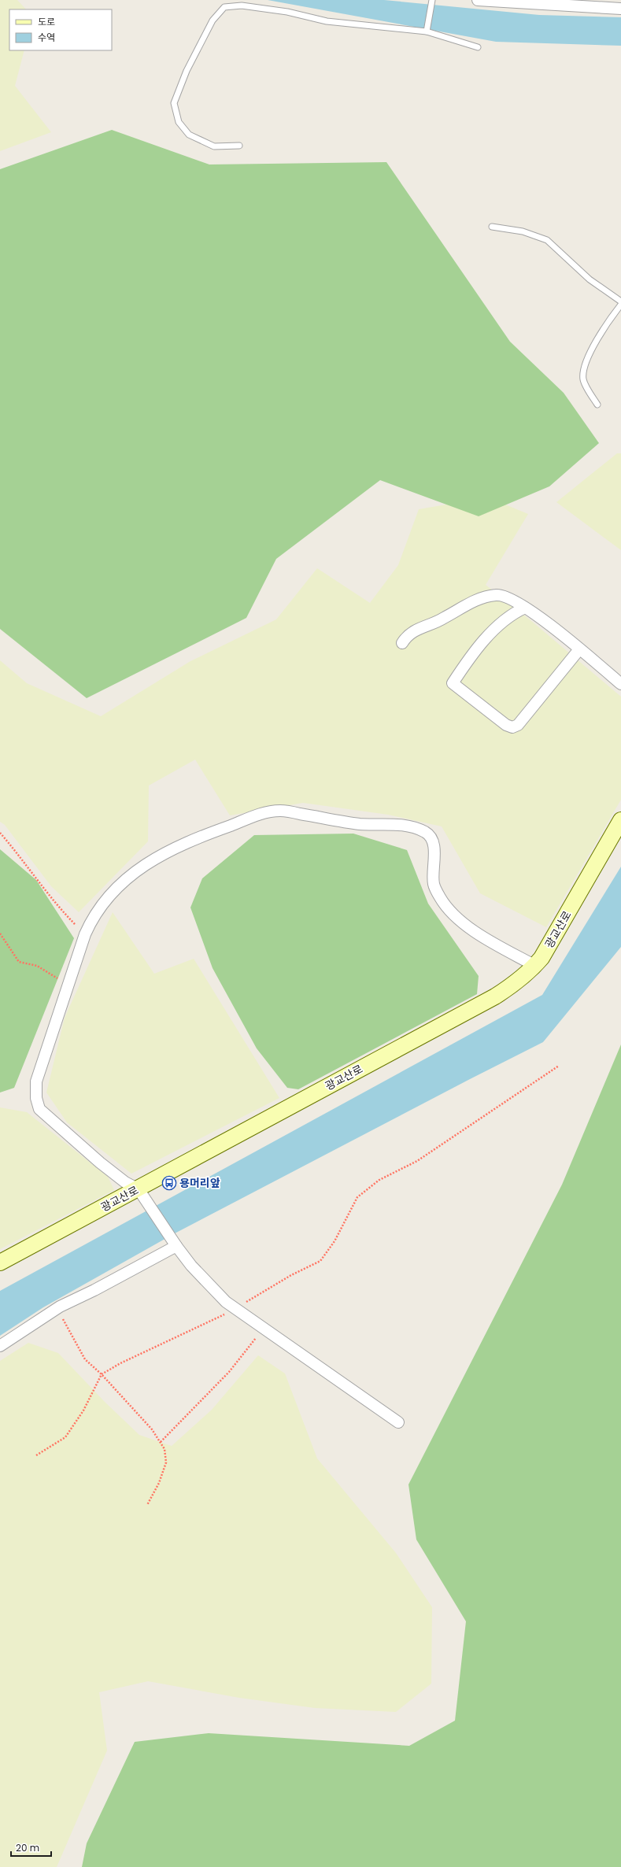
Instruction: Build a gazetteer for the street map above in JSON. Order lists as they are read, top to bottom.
{
  "streets": {
    "street": ["광교산로"]
  },
  "places": {
    "bus stop": ["용머리앞"]
  },
  "legend": ["도로", "수역"],
  "scale_bar": "20 m"
}
